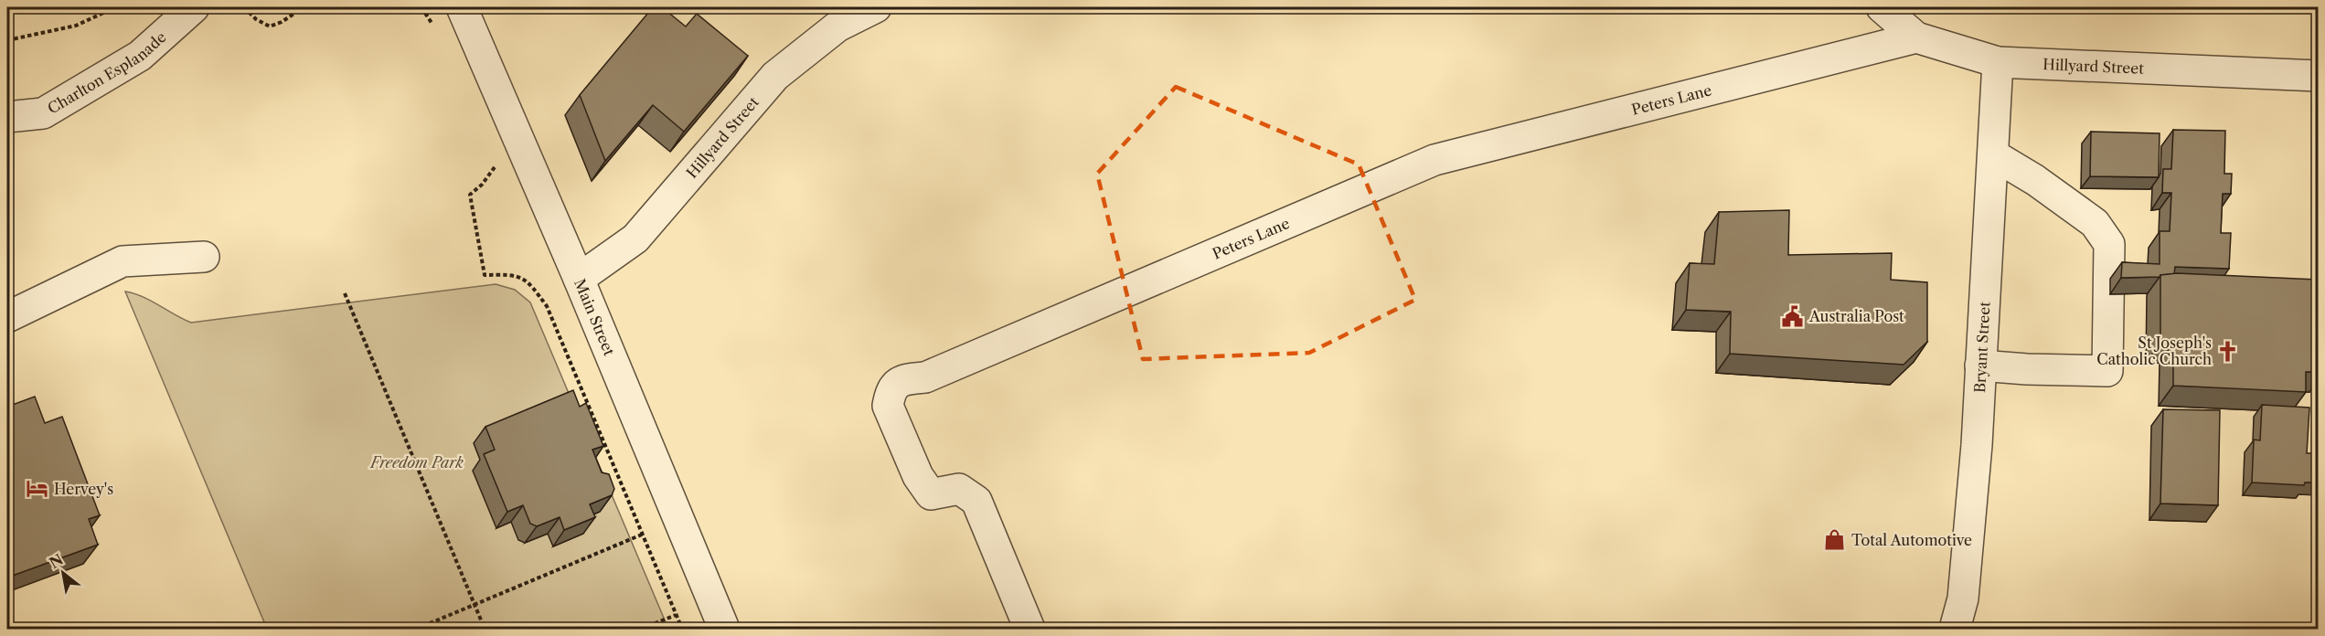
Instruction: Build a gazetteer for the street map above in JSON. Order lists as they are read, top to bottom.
{
  "streets": {
    "street": [
      "Hillyard Street",
      "Charlton Esplanade",
      "Peters Lane",
      "Main Street",
      "Bryant Street"
    ]
  },
  "crossings": [
    ["Hillyard Street", "Peters Lane"],
    ["Hillyard Street", "Main Street"],
    ["Hillyard Street", "Bryant Street"]
  ],
  "parks": ["Freedom Park"],
  "places": {
    "public building": ["Australia Post"],
    "church": ["St Joseph's Catholic Church"],
    "hotel": ["Hervey's"],
    "shop": ["Total Automotive"]
  },
  "north": "top left"
}
